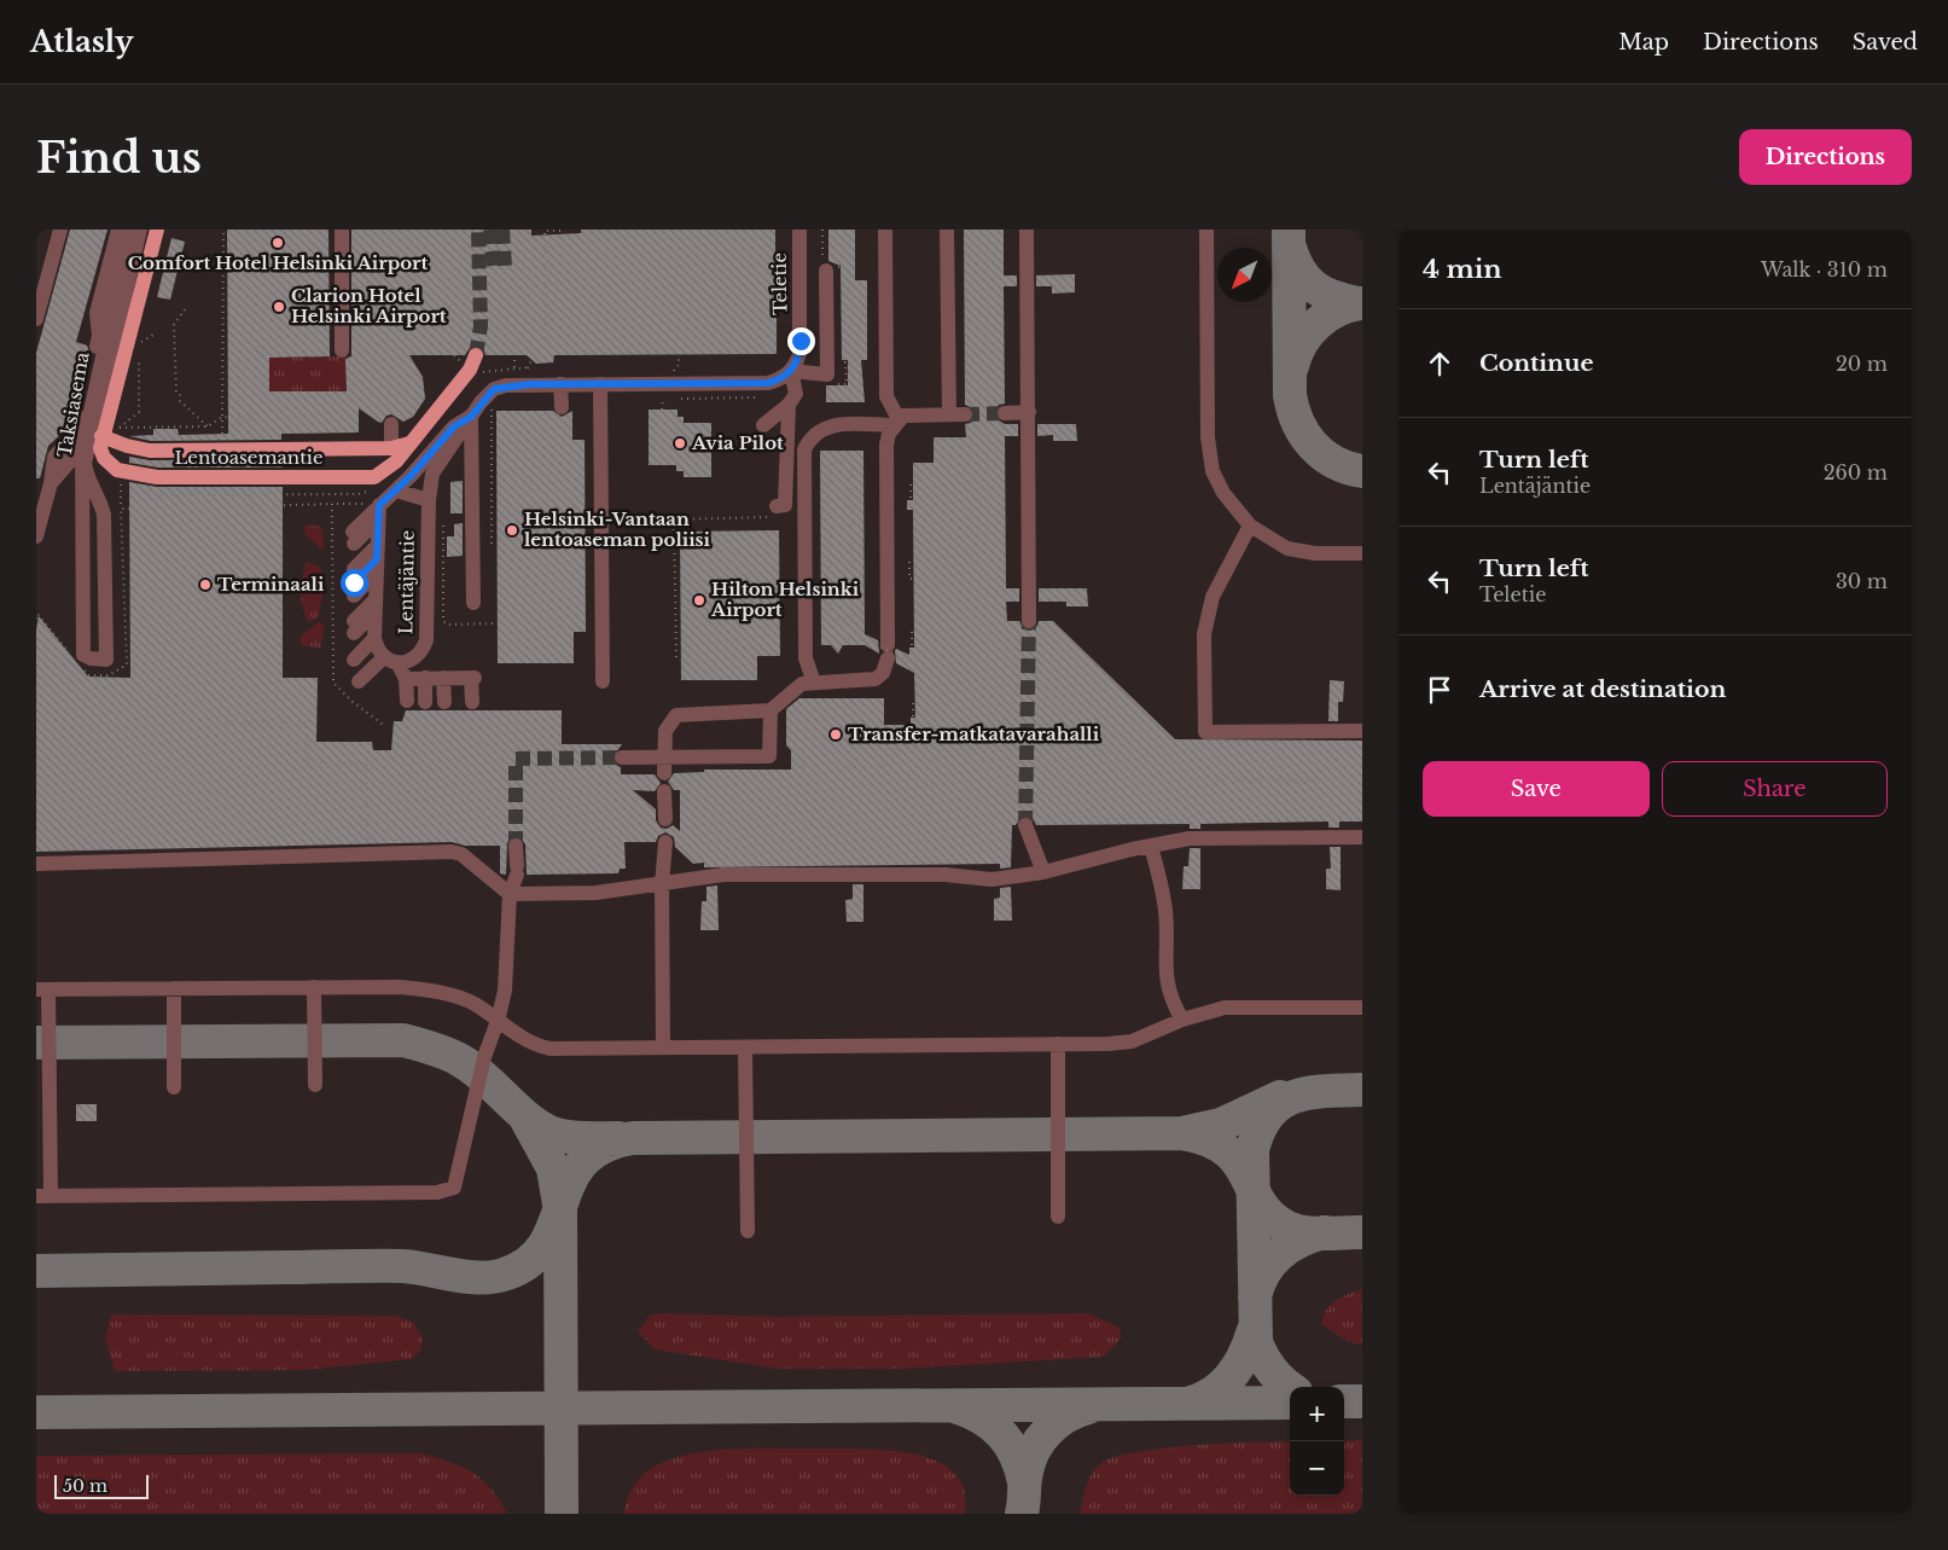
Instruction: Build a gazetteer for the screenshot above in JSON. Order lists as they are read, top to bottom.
{
  "streets": {
    "main road": ["Lentoasemantie"],
    "street": ["Teletie", "Taksiasema", "Lentäjäntie"]
  },
  "crossings": [
    ["Teletie", "Lentäjäntie"]
  ],
  "places": [
    "Comfort Hotel Helsinki Airport",
    "Clarion Hotel Helsinki Airport",
    "Avia Pilot",
    "Helsinki-Vantaan lentoaseman poliisi",
    "Terminaali",
    "Hilton Helsinki Airport",
    "Transfer-matkatavarahalli"
  ],
  "scale_bar": "50 m",
  "north": "bottom left",
  "page": {
    "header": "Atlasly",
    "nav": ["Map", "Directions", "Saved"],
    "buttons": [
      "Directions",
      ["Save", "Share"]
    ],
    "title": "Find us",
    "heading": ["4 min", "Walk · 310 m"],
    "list": [
      ["Continue", "20 m"],
      ["Turn left", "Lentäjäntie", "260 m"],
      ["Turn left", "Teletie", "30 m"],
      "Arrive at destination"
    ],
    "map_buttons": ["+", "−"],
    "scale": "50 m"
  }
}
